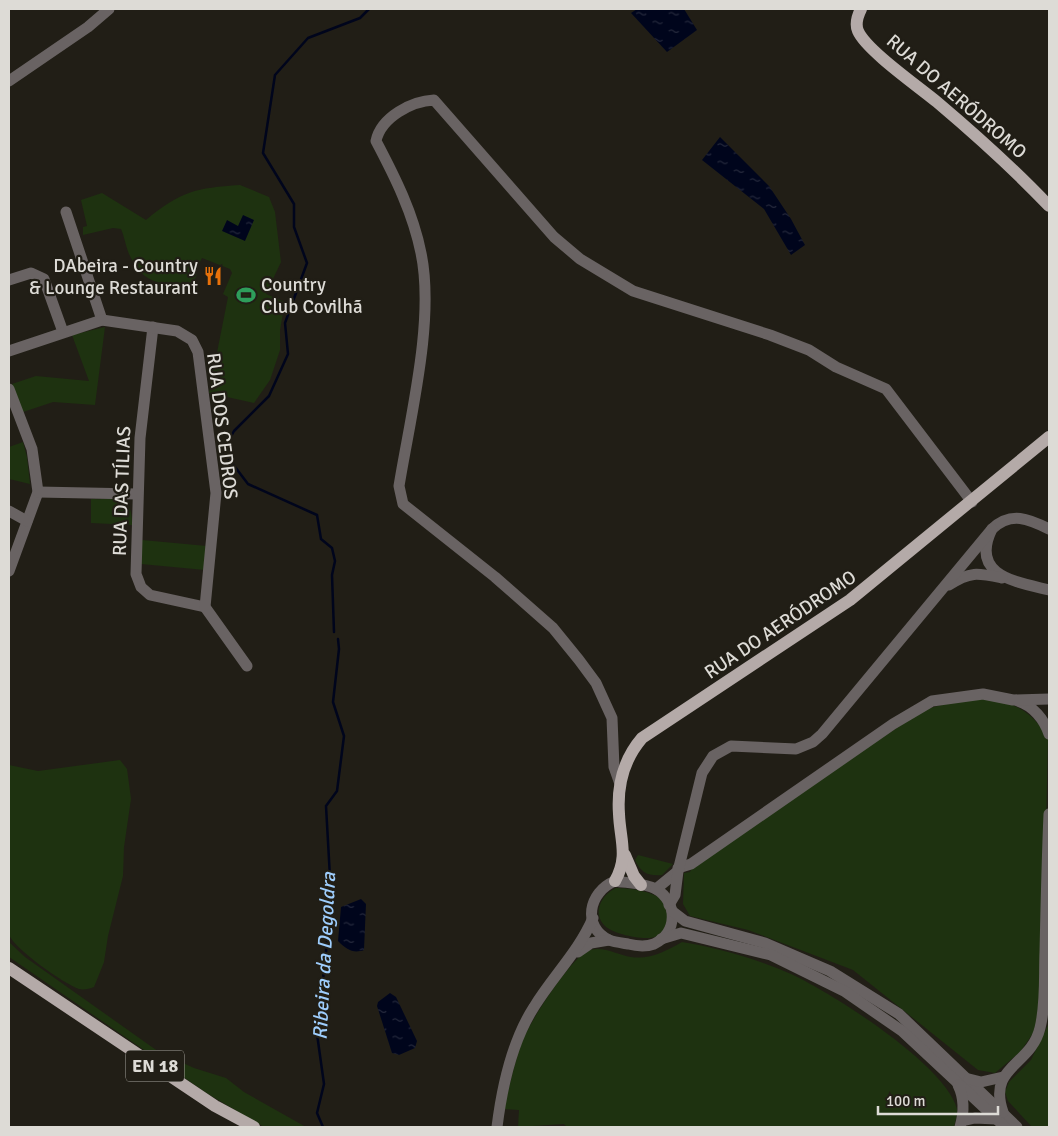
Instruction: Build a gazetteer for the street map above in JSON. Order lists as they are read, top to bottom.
{
  "streets": {
    "main road": ["RUA DO AERÓDROMO", "EN 18"],
    "street": ["RUA DOS CEDROS", "RUA DAS TÍLIAS"]
  },
  "crossings": [
    ["RUA DOS CEDROS", "RUA DAS TÍLIAS"]
  ],
  "water": ["Ribeira da Degoldra"],
  "places": {
    "restaurant": ["DAbeira - Country & Lounge Restaurant"],
    "sports": ["Country Club Covilhã"]
  },
  "scale_bar": "100 m"
}
